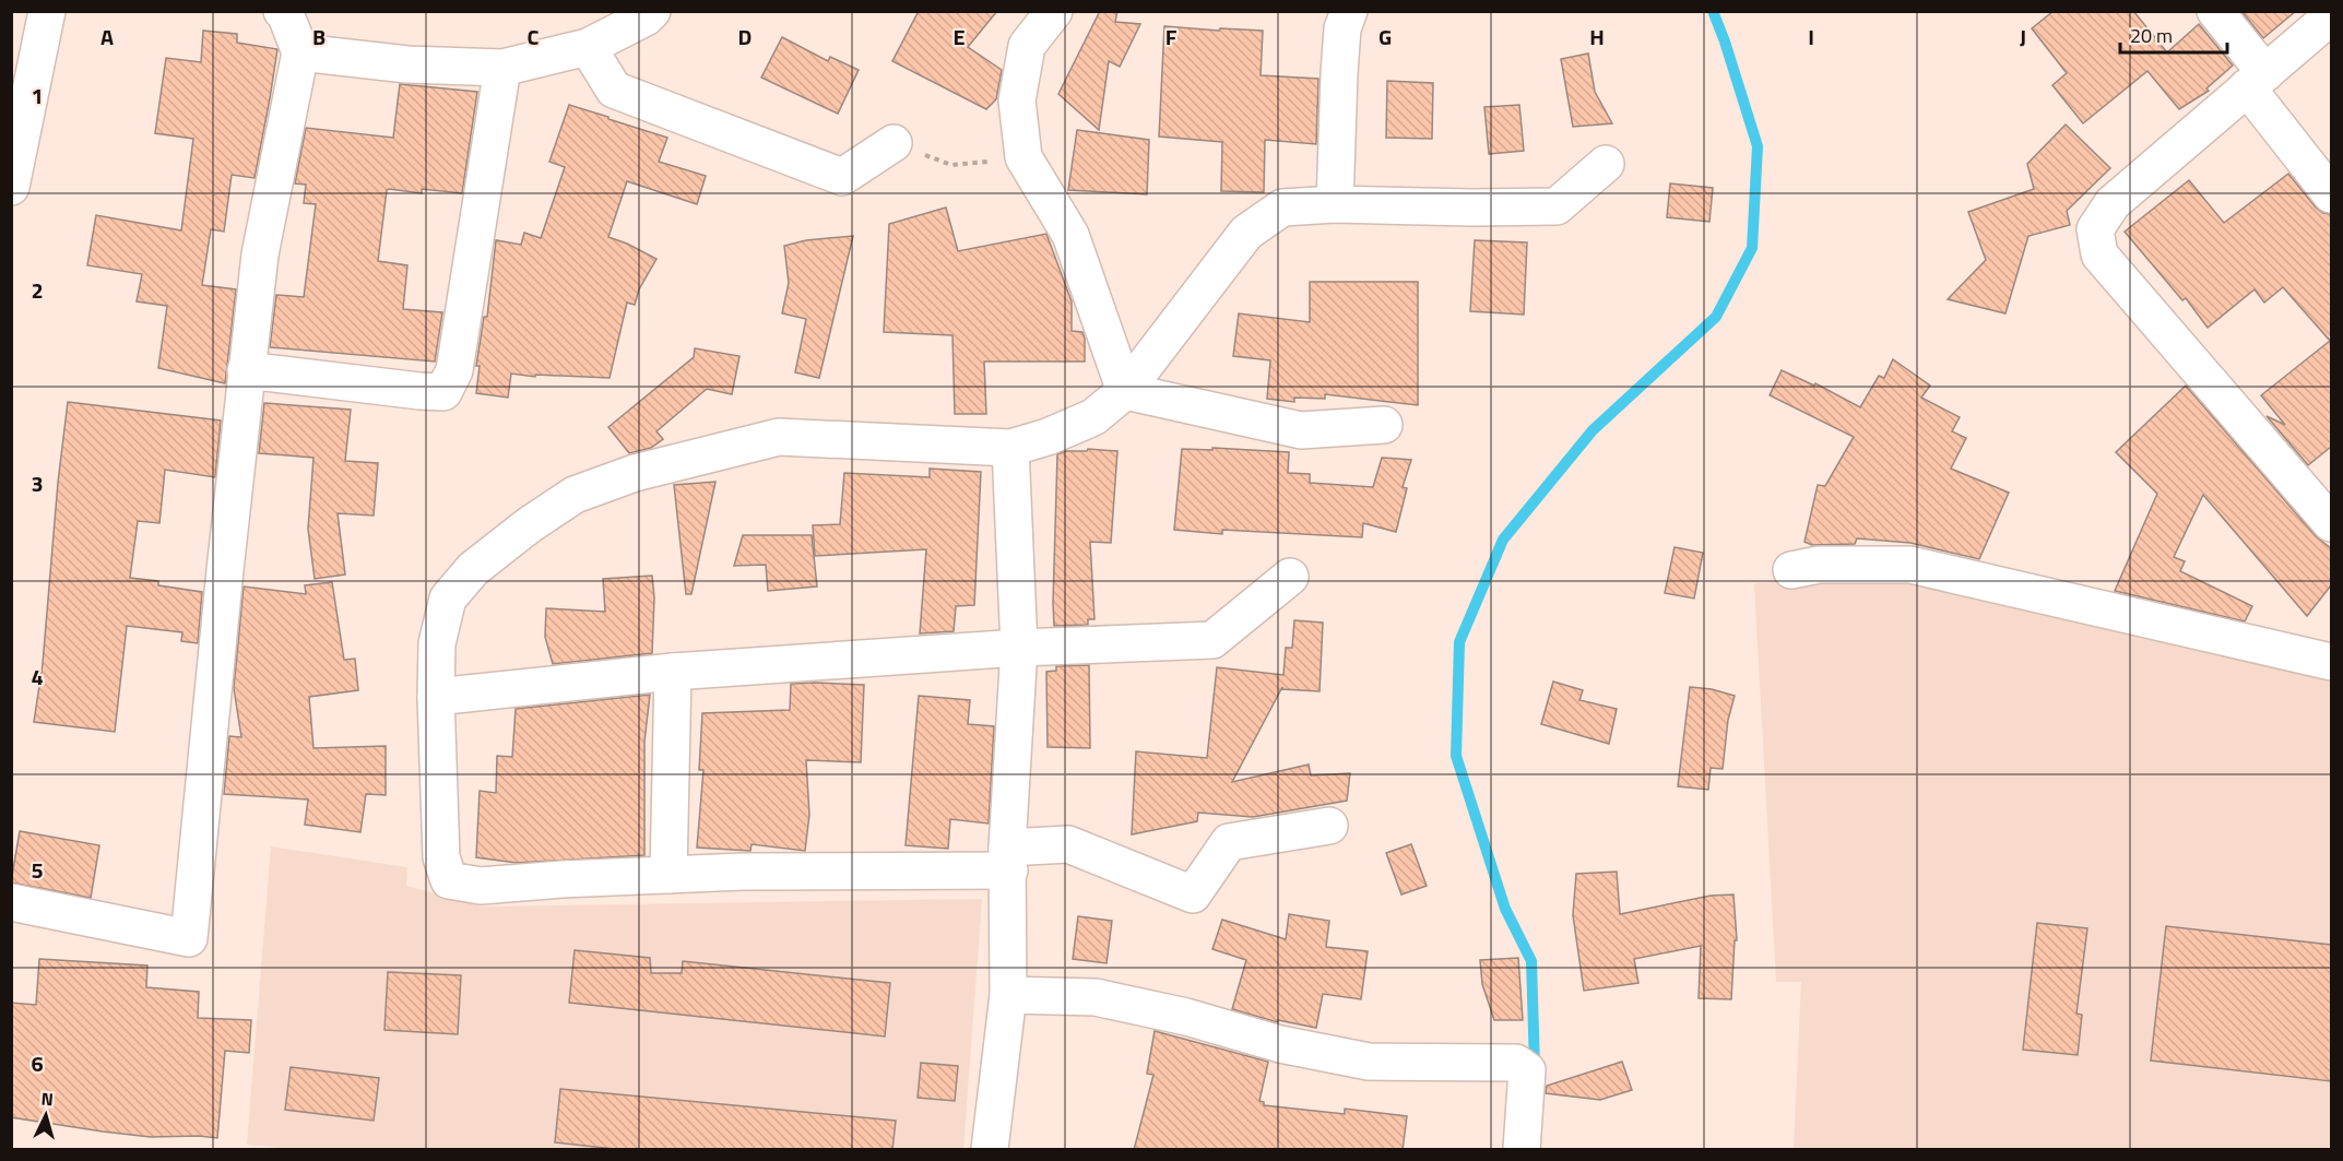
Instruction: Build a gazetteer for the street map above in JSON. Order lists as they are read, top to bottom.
{
  "scale_bar": "20 m",
  "north": "top",
  "grid": {
    "columns": [
      "A",
      "B",
      "C",
      "D",
      "E",
      "F",
      "G",
      "H",
      "I",
      "J"
    ],
    "rows": [
      "1",
      "2",
      "3",
      "4",
      "5",
      "6"
    ]
  }
}
